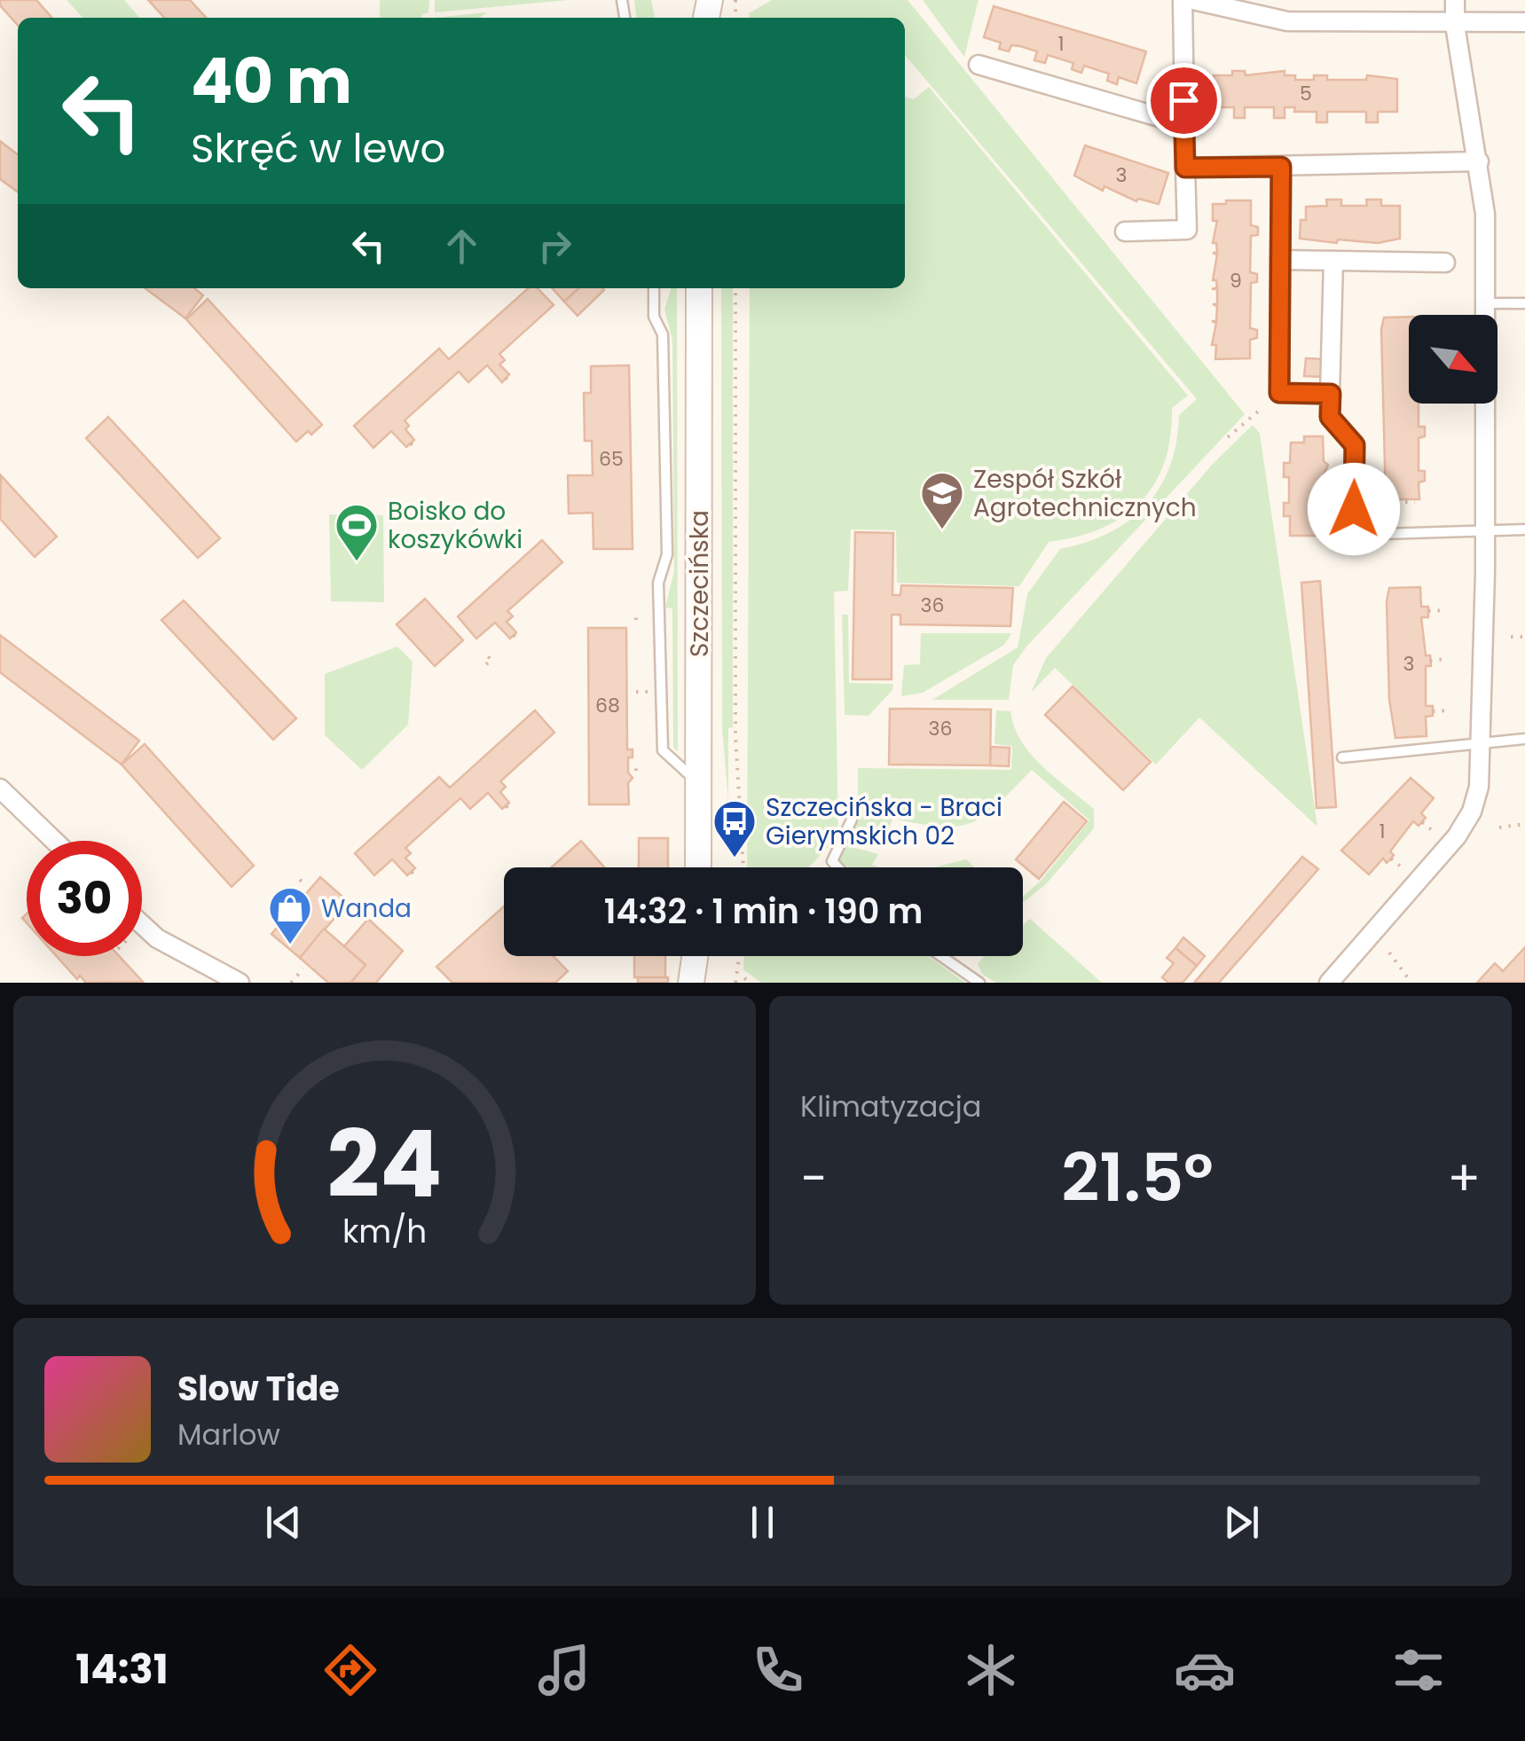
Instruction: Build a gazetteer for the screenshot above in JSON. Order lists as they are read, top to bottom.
{
  "streets": {
    "street": ["Szczecińska"]
  },
  "places": {
    "school or university": ["Zespół Szkół Agrotechnicznych"],
    "sports": ["Boisko do koszykówki"],
    "bus stop": ["Szczecińska - Braci Gierymskich 02"],
    "shop": ["Wanda"]
  },
  "house_numbers": [
    "1",
    "5",
    "3",
    "9",
    "65",
    "36",
    "3",
    "68",
    "36",
    "1"
  ],
  "north": "bottom right",
  "page": {
    "turn": ["40 m", "Skręć w lewo"],
    "limit": "30",
    "trip": "14:32 · 1 min · 190 m",
    "tile": "Klimatyzacja",
    "heat": ["−", "21.5°", "+"],
    "song": ["Slow Tide", "Marlow"],
    "tabs": "14:31",
    "gauge": ["24", "km/h"]
  }
}
